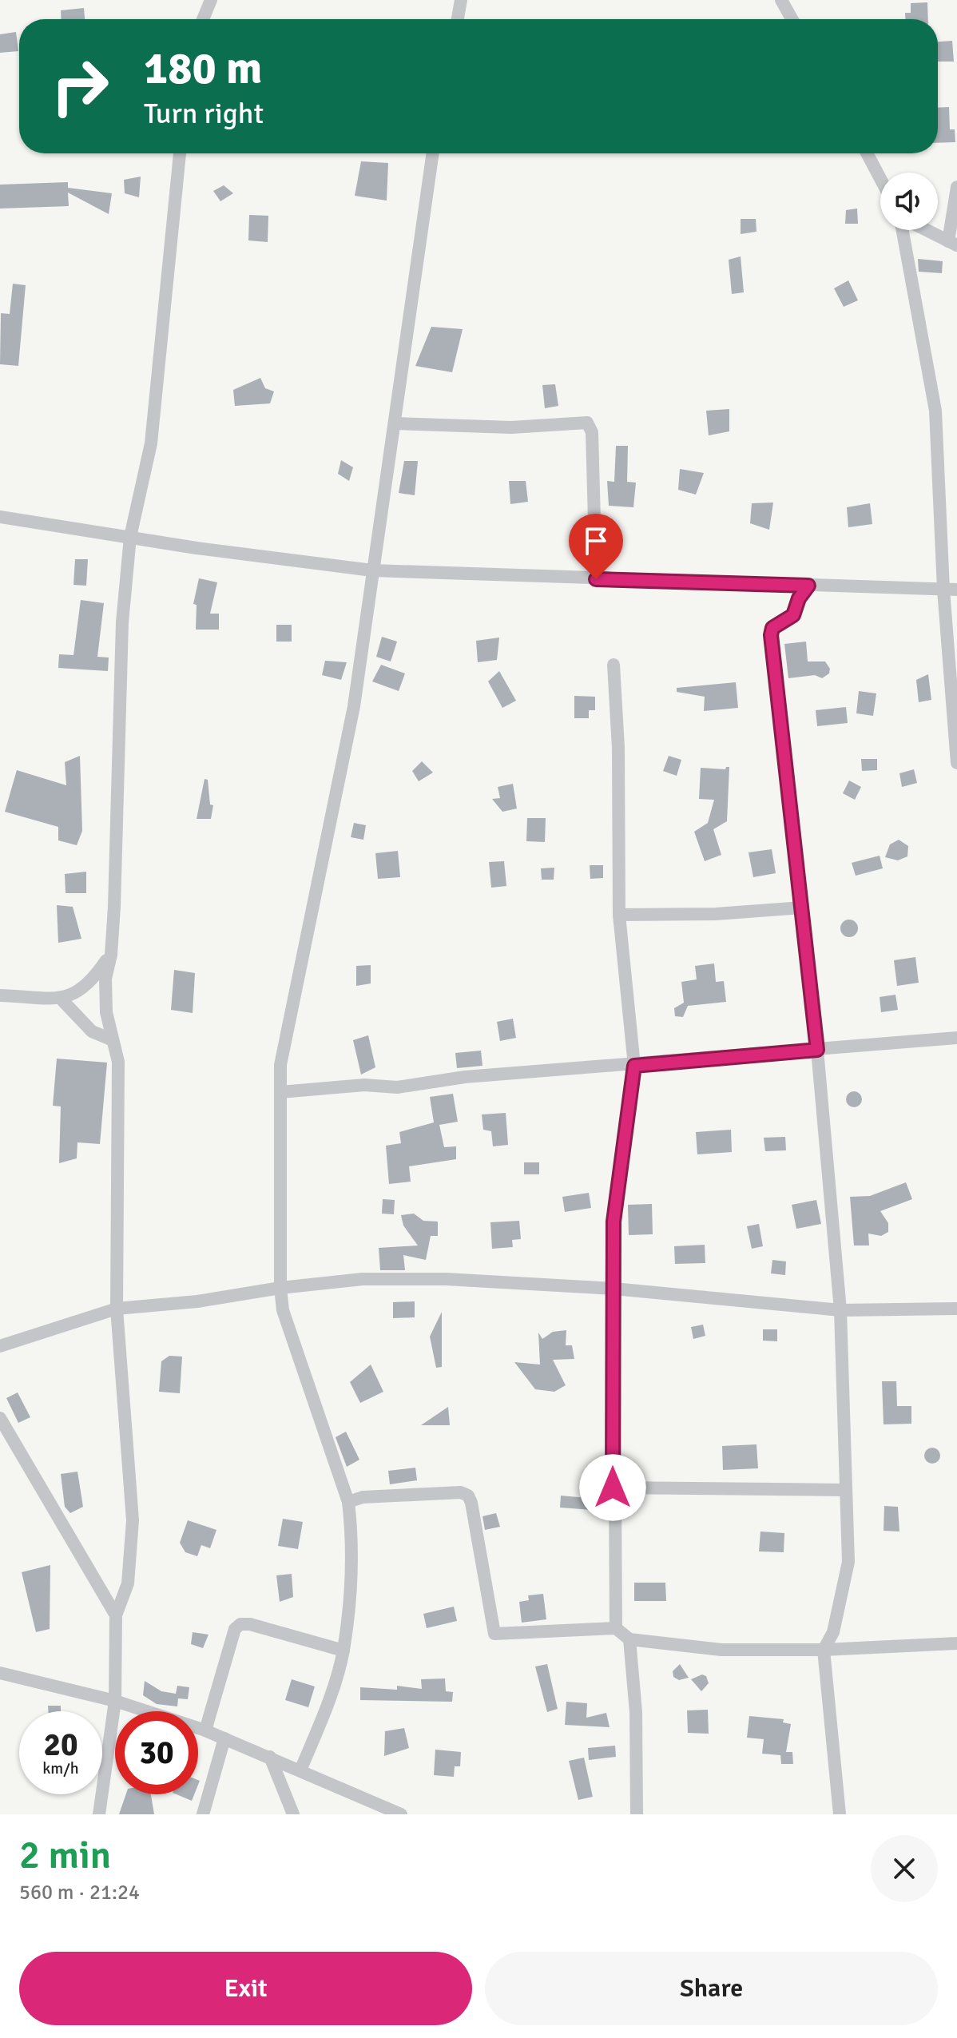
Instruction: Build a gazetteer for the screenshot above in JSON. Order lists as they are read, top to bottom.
{
  "page": {
    "turn": ["180 m", "Turn right"],
    "speed": "20 km/h",
    "limit": "30",
    "heading": ["2 min", "560 m · 21:24"],
    "buttons": ["Exit", "Share"]
  }
}
